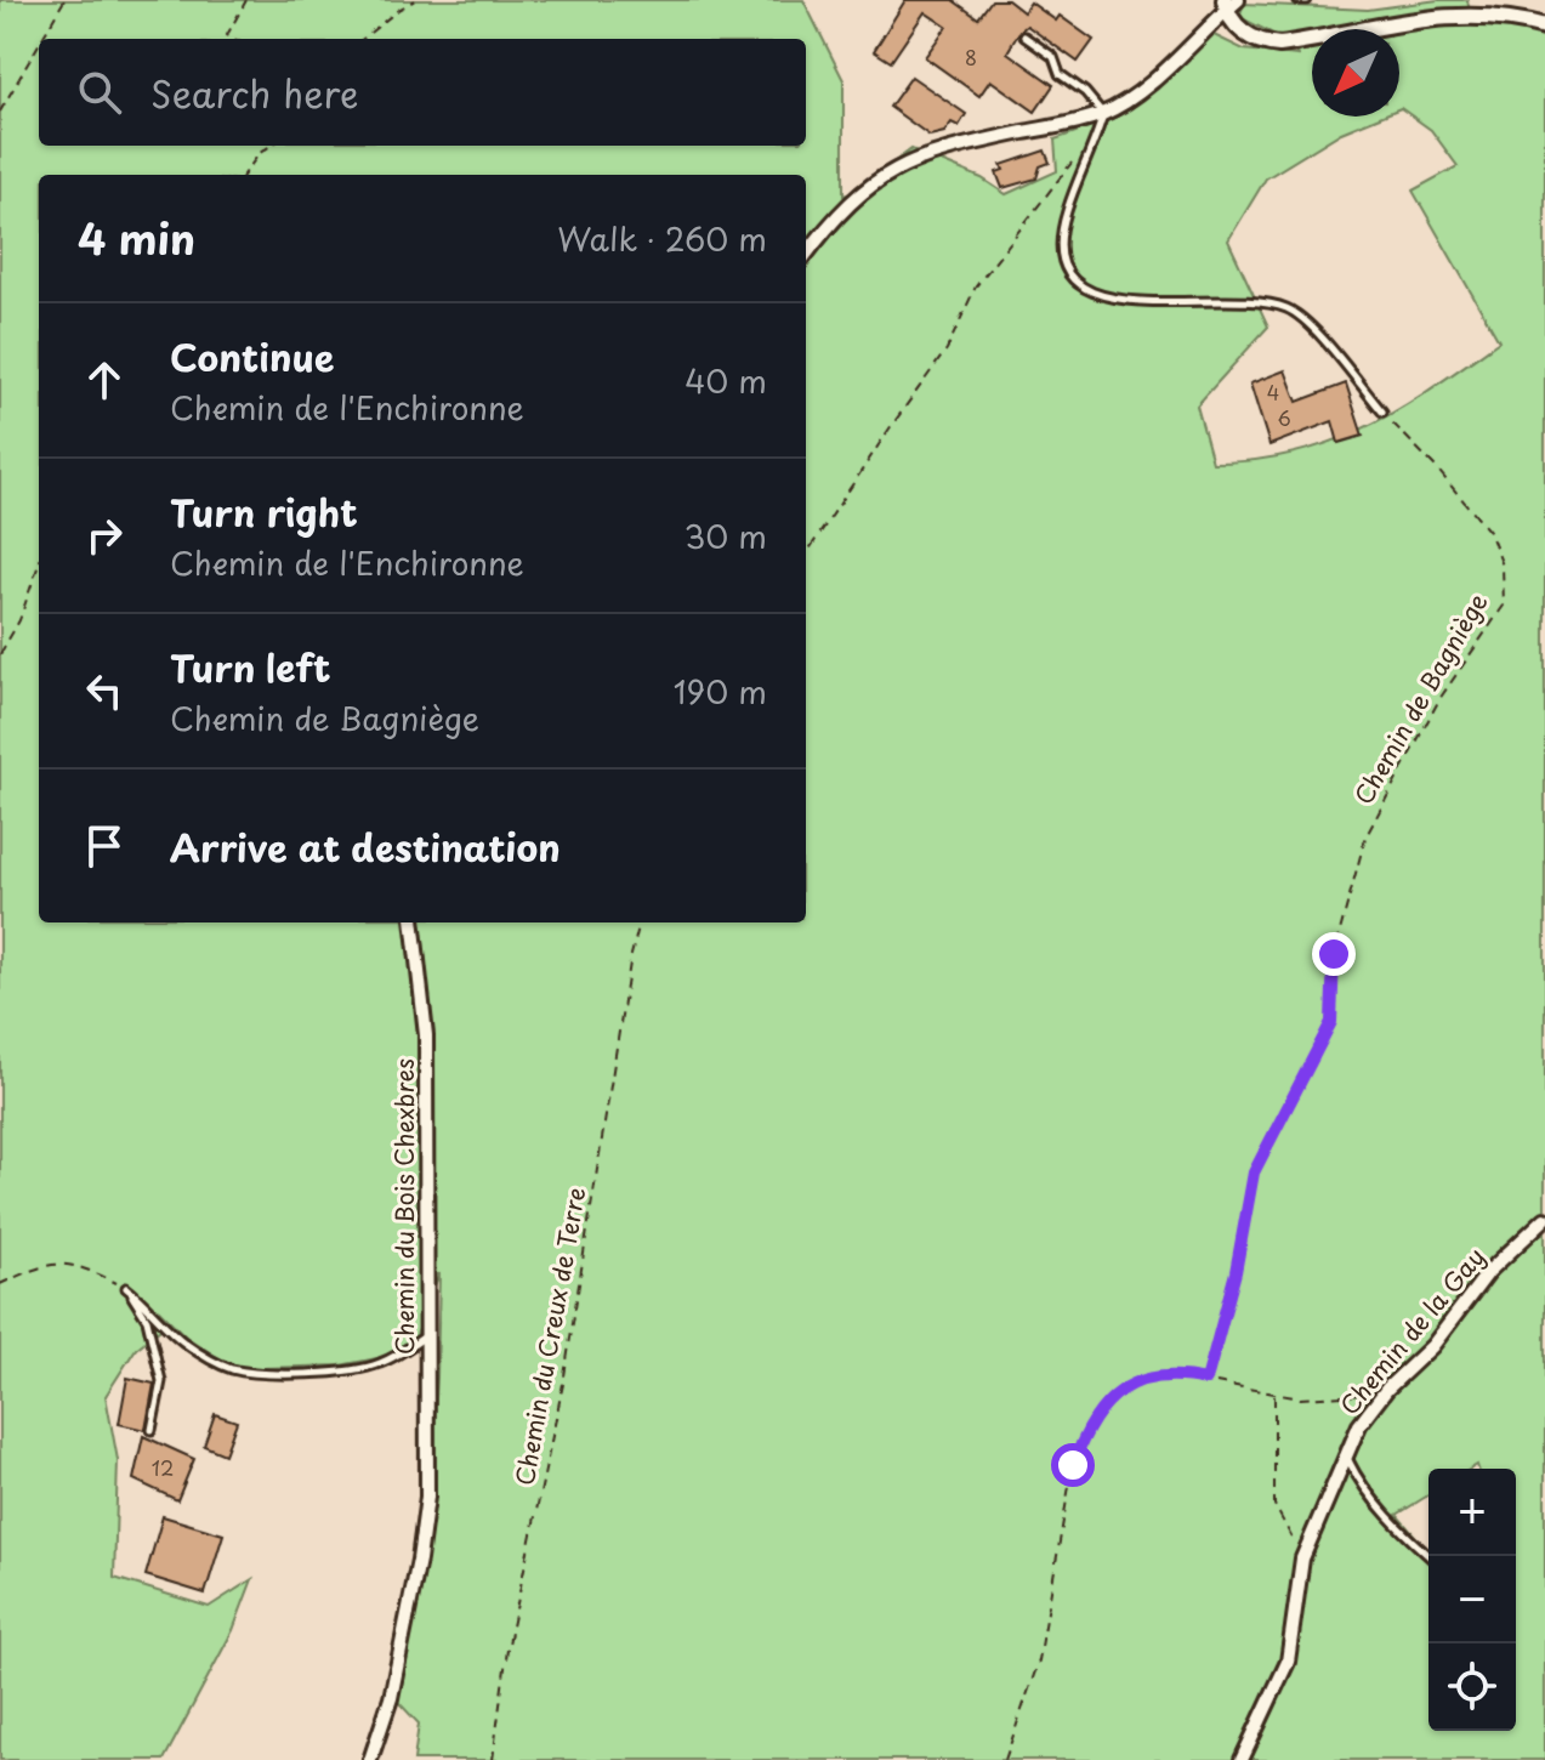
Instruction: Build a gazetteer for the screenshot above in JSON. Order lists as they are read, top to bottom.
{
  "streets": {
    "street": ["Chemin du Bois Chexbres", "Chemin de la Gay"],
    "path": ["Chemin de Bagniège", "Chemin du Creux de Terre"]
  },
  "house_numbers": [
    "8",
    "4",
    "6",
    "12"
  ],
  "north": "bottom left",
  "page": {
    "search": "Search here",
    "heading": ["4 min", "Walk · 260 m"],
    "list": [
      ["Continue", "Chemin de l'Enchironne", "40 m"],
      ["Turn right", "Chemin de l'Enchironne", "30 m"],
      ["Turn left", "Chemin de Bagniège", "190 m"],
      "Arrive at destination"
    ],
    "map_buttons": ["+", "−"]
  }
}
